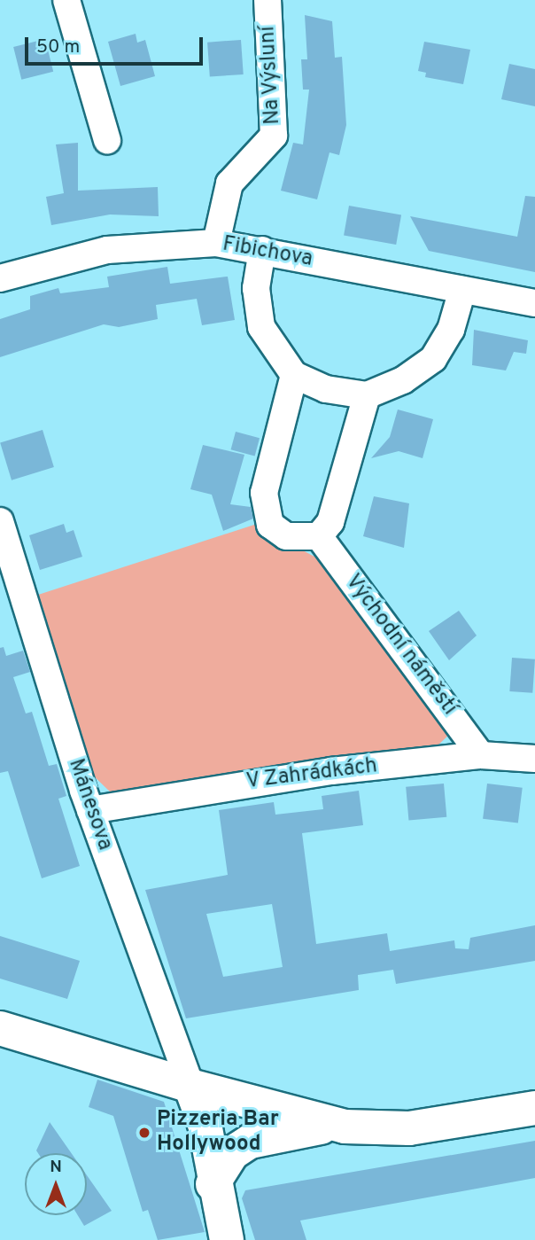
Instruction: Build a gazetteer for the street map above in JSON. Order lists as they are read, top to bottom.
{
  "streets": {
    "street": [
      "Na Výsluní",
      "Fibichova",
      "Východní náměstí",
      "V Zahrádkách",
      "Mánesova"
    ]
  },
  "crossings": [
    ["Na Výsluní", "Fibichova"],
    ["Východní náměstí", "V Zahrádkách"],
    ["V Zahrádkách", "Mánesova"]
  ],
  "places": ["Pizzeria Bar Hollywood"],
  "scale_bar": "50 m",
  "north": "top"
}
